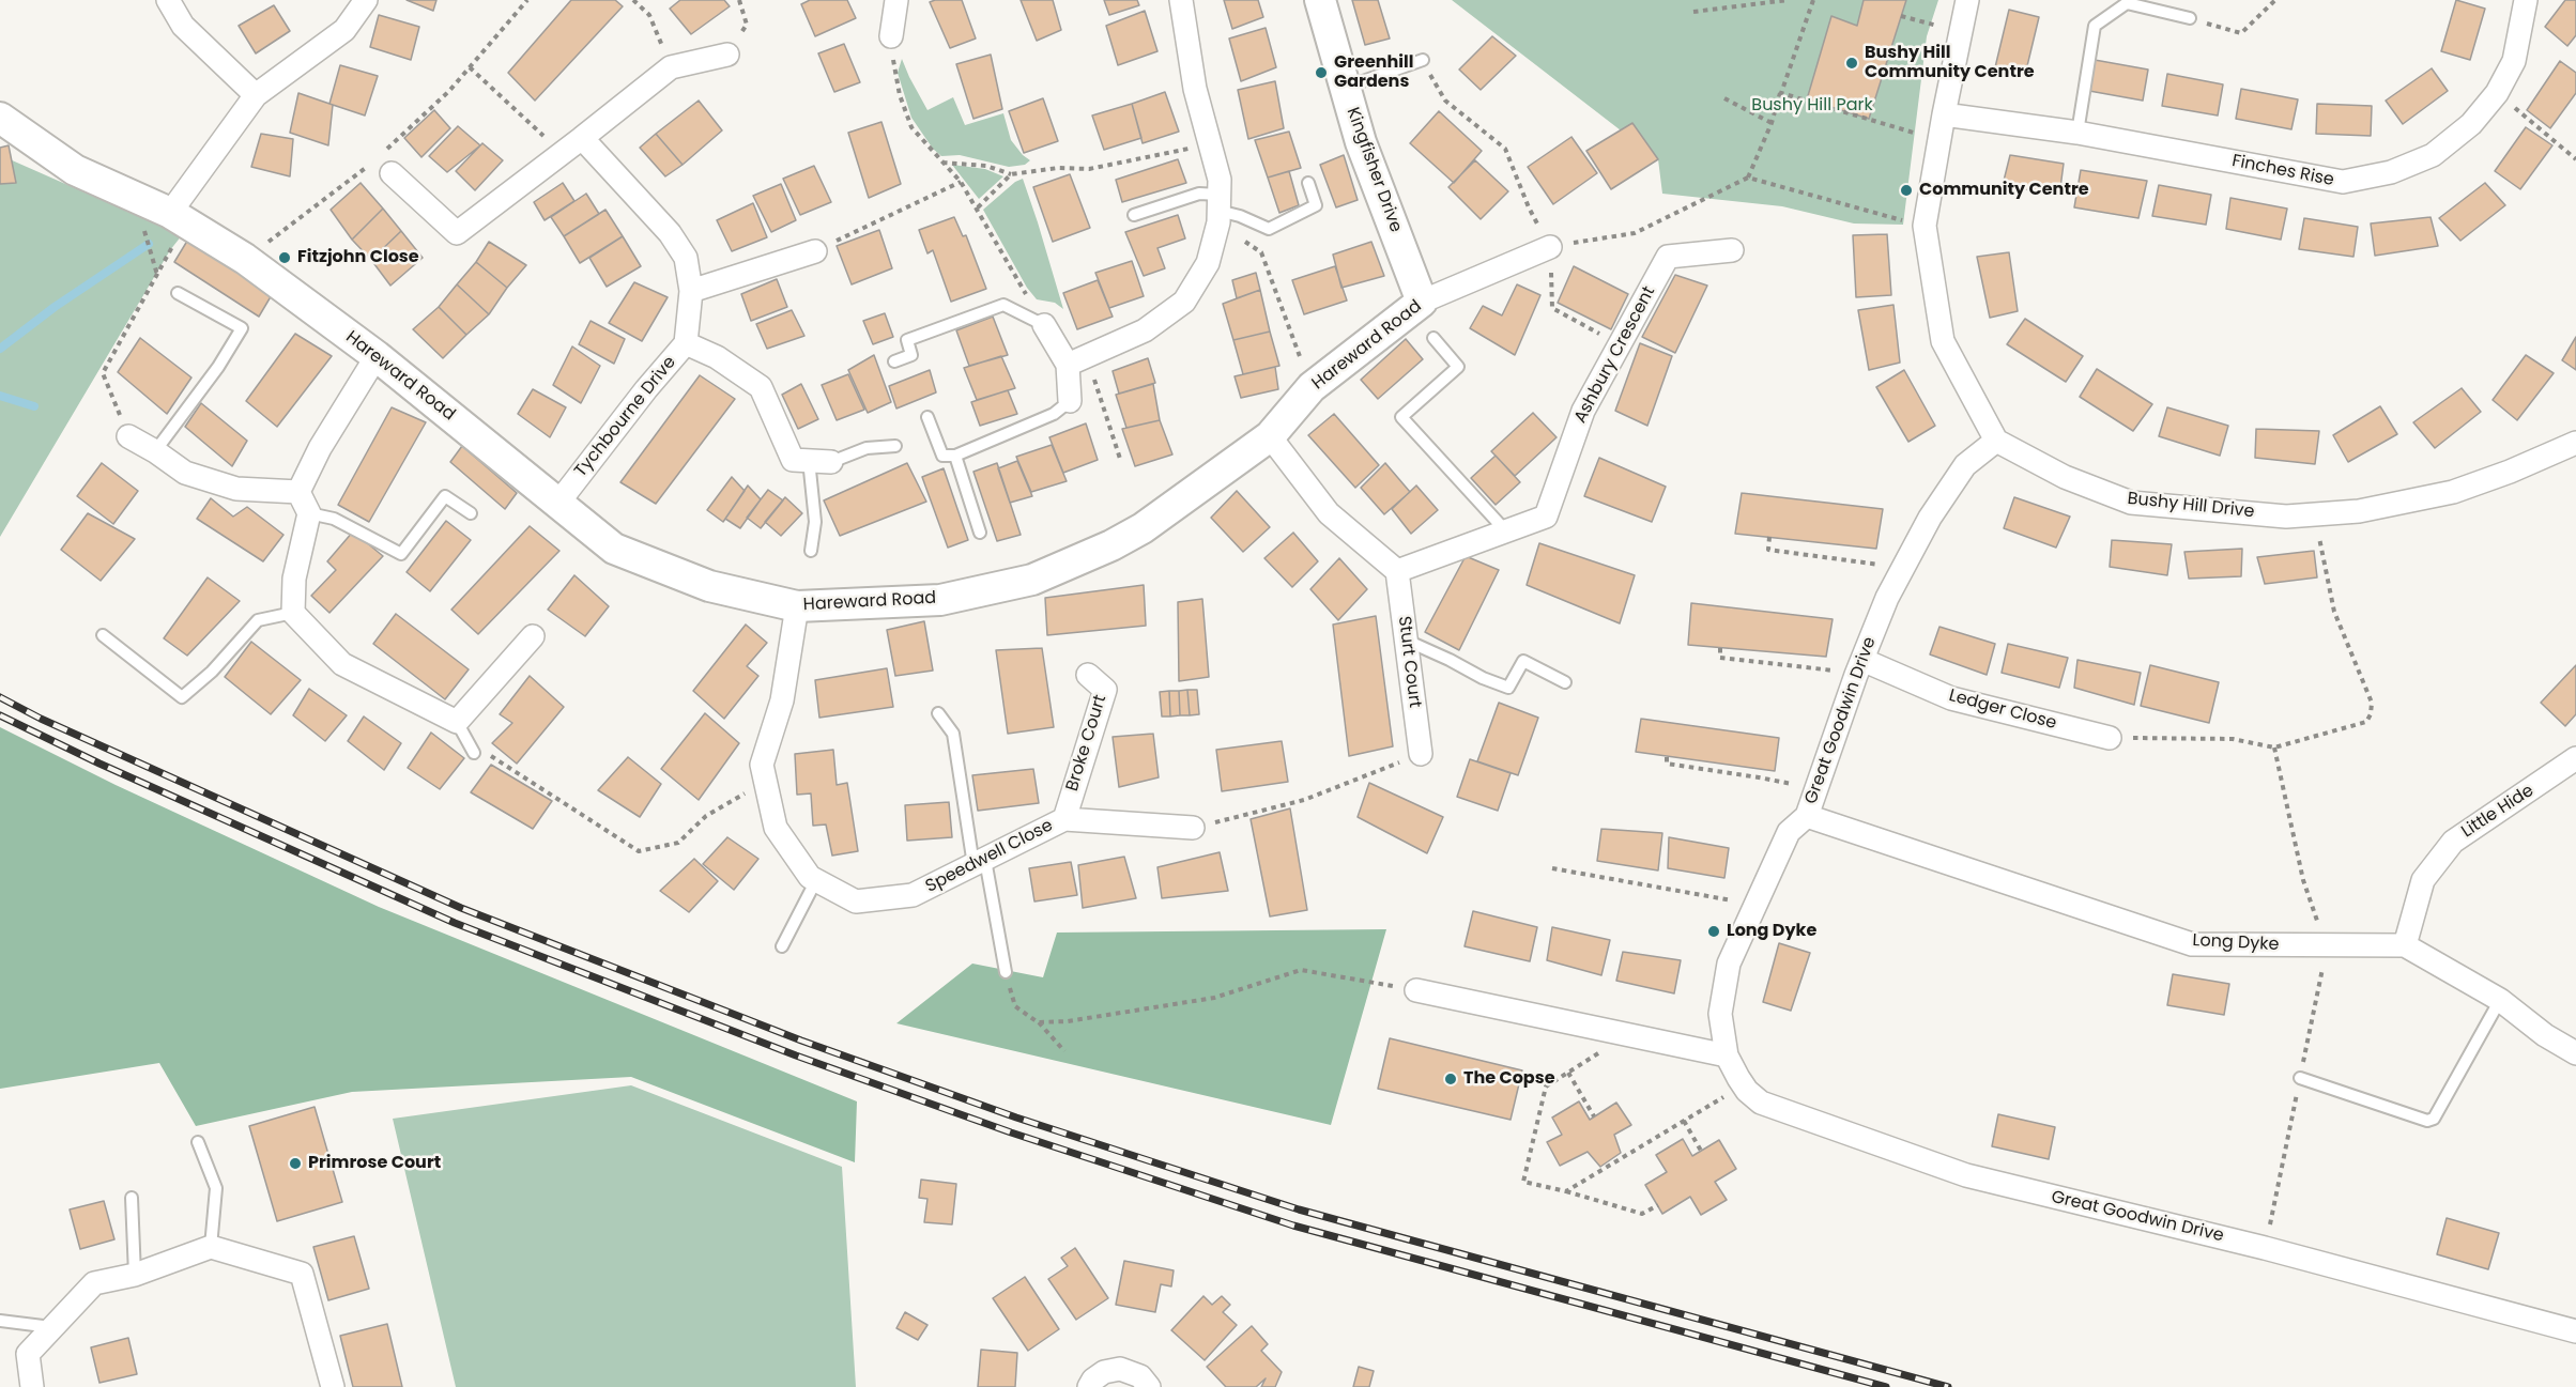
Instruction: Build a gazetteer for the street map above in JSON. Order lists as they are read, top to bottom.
{
  "streets": {
    "street": [
      "Kingfisher Drive",
      "Finches Rise",
      "Hareward Road",
      "Ashbury Crescent",
      "Tychbourne Drive",
      "Bushy Hill Drive",
      "Sturt Court",
      "Ledger Close",
      "Great Goodwin Drive",
      "Broke Court",
      "Little Hide",
      "Speedwell Close",
      "Long Dyke"
    ]
  },
  "crossings": [
    ["Kingfisher Drive", "Hareward Road"],
    ["Hareward Road", "Tychbourne Drive"],
    ["Hareward Road", "Speedwell Close"],
    ["Ashbury Crescent", "Sturt Court"],
    ["Bushy Hill Drive", "Great Goodwin Drive"],
    ["Ledger Close", "Great Goodwin Drive"],
    ["Great Goodwin Drive", "Long Dyke"],
    ["Broke Court", "Speedwell Close"],
    ["Little Hide", "Long Dyke"]
  ],
  "parks": ["Bushy Hill Park"],
  "places": [
    "Bushy Hill Community Centre",
    "Greenhill Gardens",
    "Community Centre",
    "Fitzjohn Close",
    "Long Dyke",
    "The Copse",
    "Primrose Court"
  ]
}
